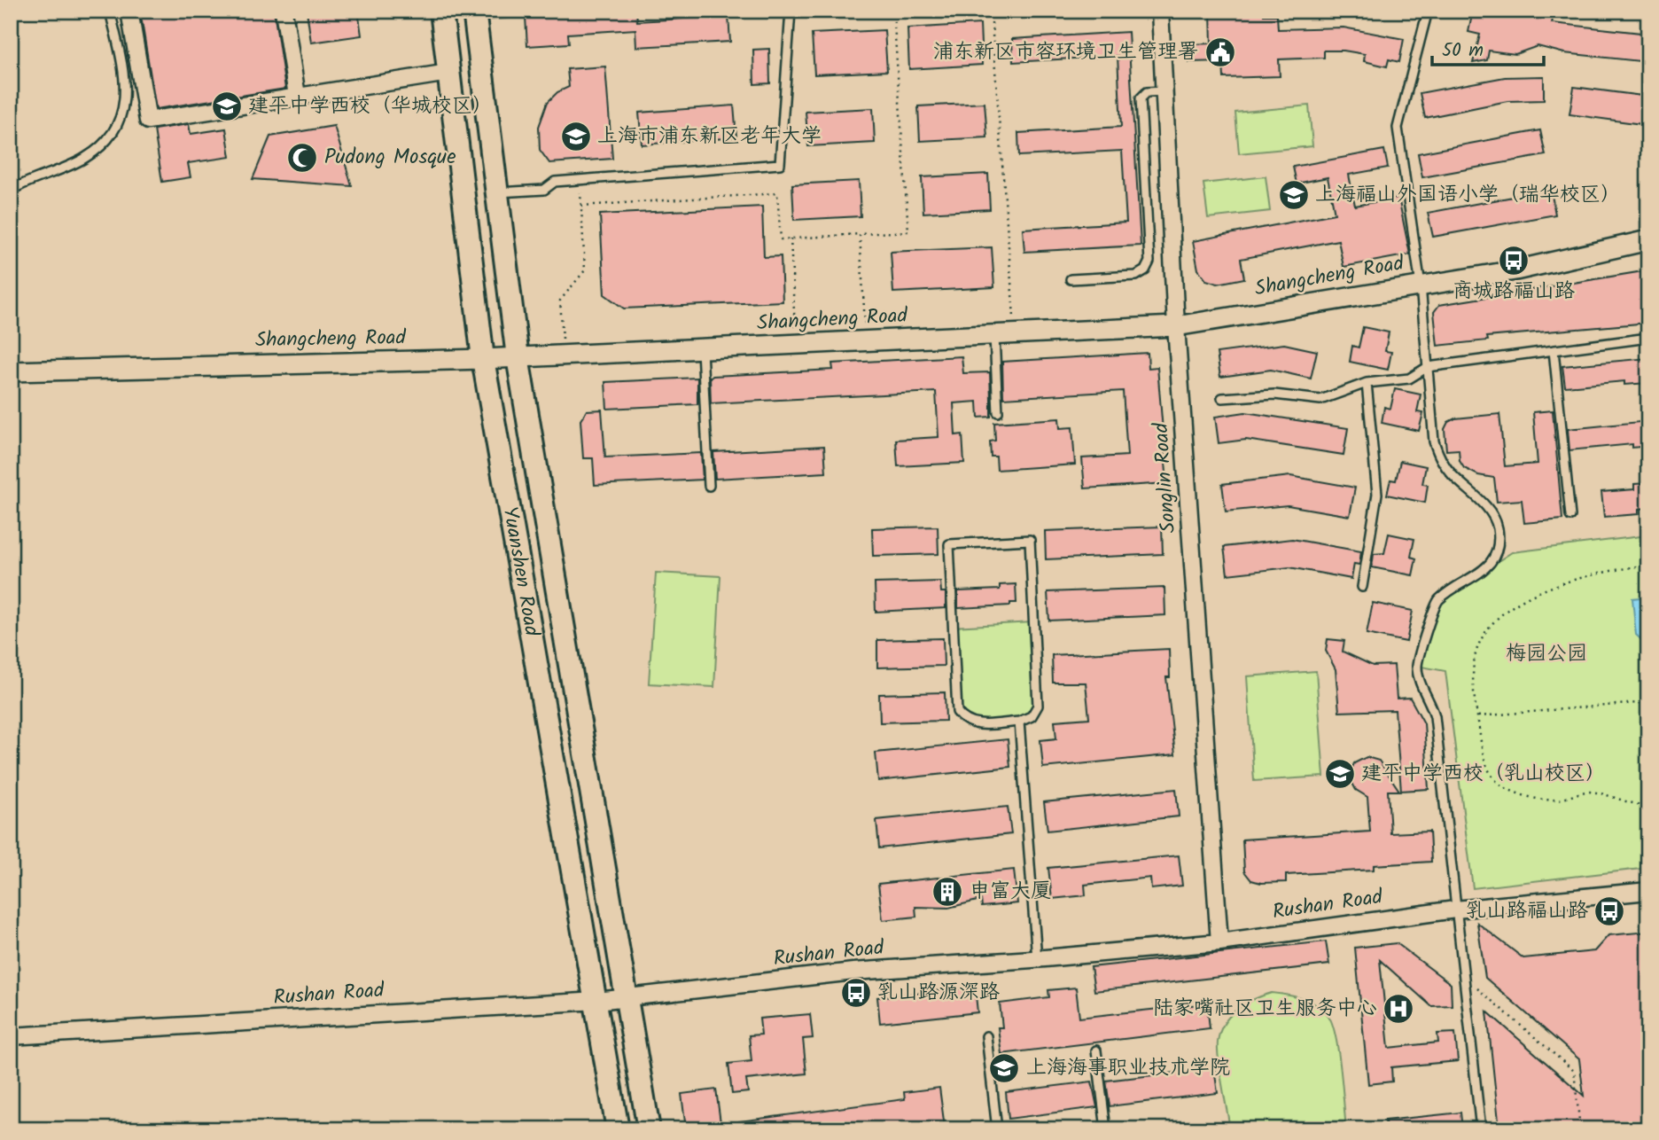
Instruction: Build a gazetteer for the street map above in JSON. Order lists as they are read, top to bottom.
{
  "streets": {
    "main road": ["Yuanshen Road"],
    "street": ["Shangcheng Road", "Songlin Road", "Rushan Road"]
  },
  "crossings": [
    ["Shangcheng Road", "Songlin Road"],
    ["Shangcheng Road", "Yuanshen Road"],
    ["Songlin Road", "Rushan Road"],
    ["Yuanshen Road", "Rushan Road"]
  ],
  "parks": ["梅园公园"],
  "places": {
    "public building": ["浦东新区市容环境卫生管理署"],
    "school or university": [
      "建平中学西校（华城校区）",
      "上海市浦东新区老年大学",
      "上海福山外国语小学（瑞华校区）",
      "建平中学西校（乳山校区）",
      "上海海事职业技术学院"
    ],
    "mosque": ["Pudong Mosque"],
    "bus stop": ["商城路福山路", "乳山路福山路", "乳山路源深路"],
    "building": ["申富大厦"],
    "hospital": ["陆家嘴社区卫生服务中心"]
  },
  "scale_bar": "50 m"
}
